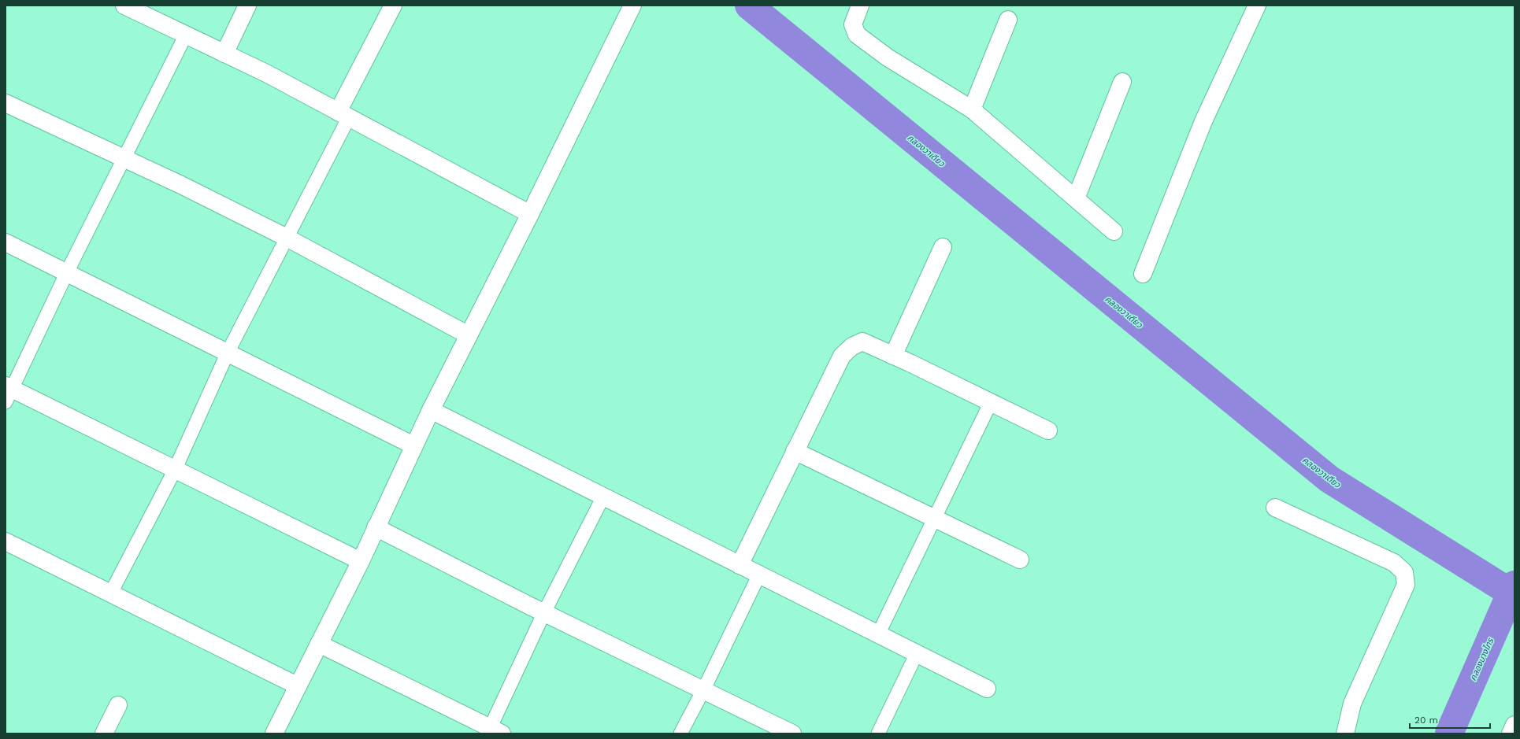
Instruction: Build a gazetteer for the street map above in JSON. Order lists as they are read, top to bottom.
{
  "water": ["คลองวาเดียว", "คลองบางไทร"],
  "scale_bar": "20 m"
}
